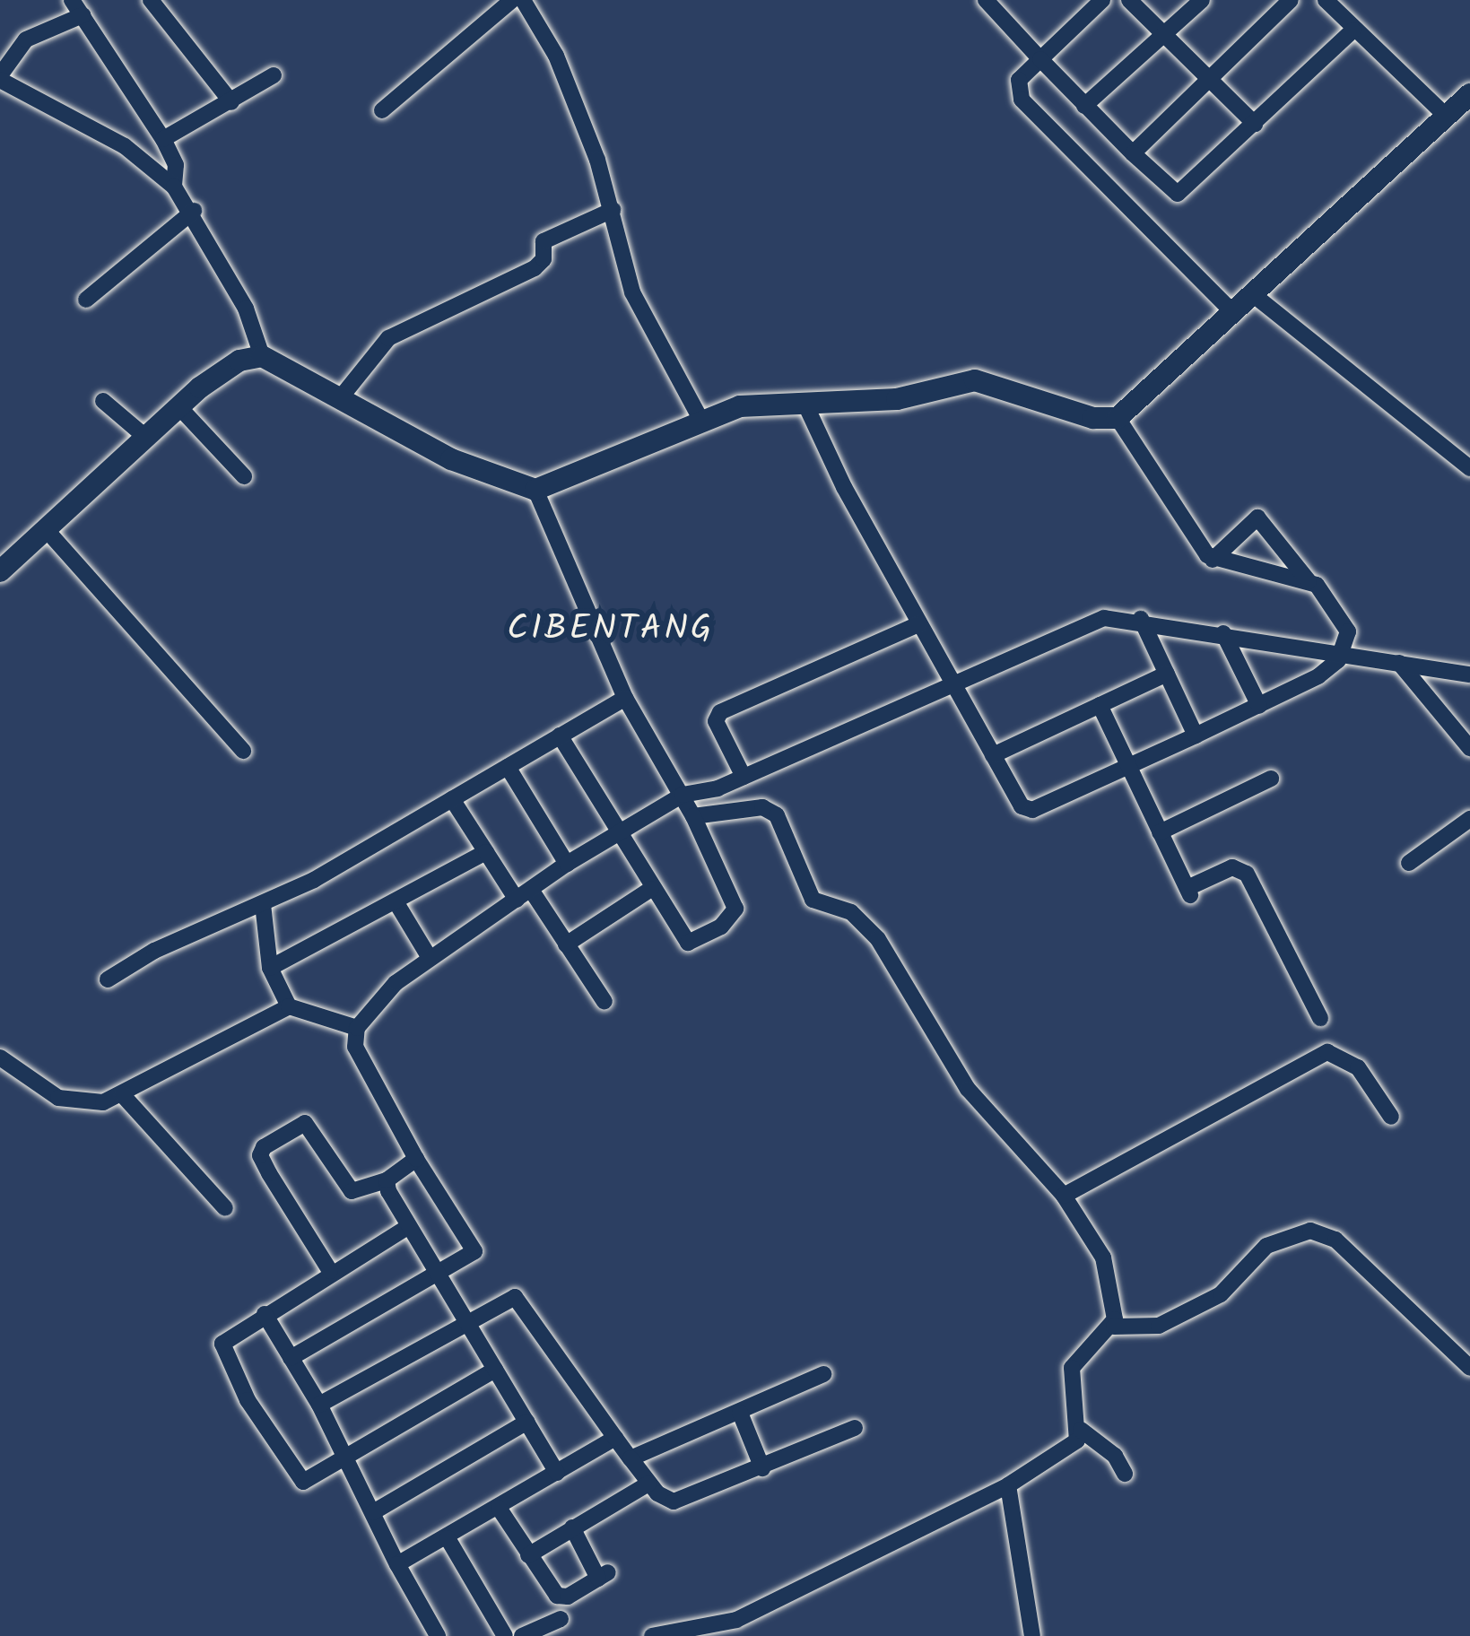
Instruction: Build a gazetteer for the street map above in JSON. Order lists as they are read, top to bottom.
{
  "districts": ["CIBENTANG"]
}
